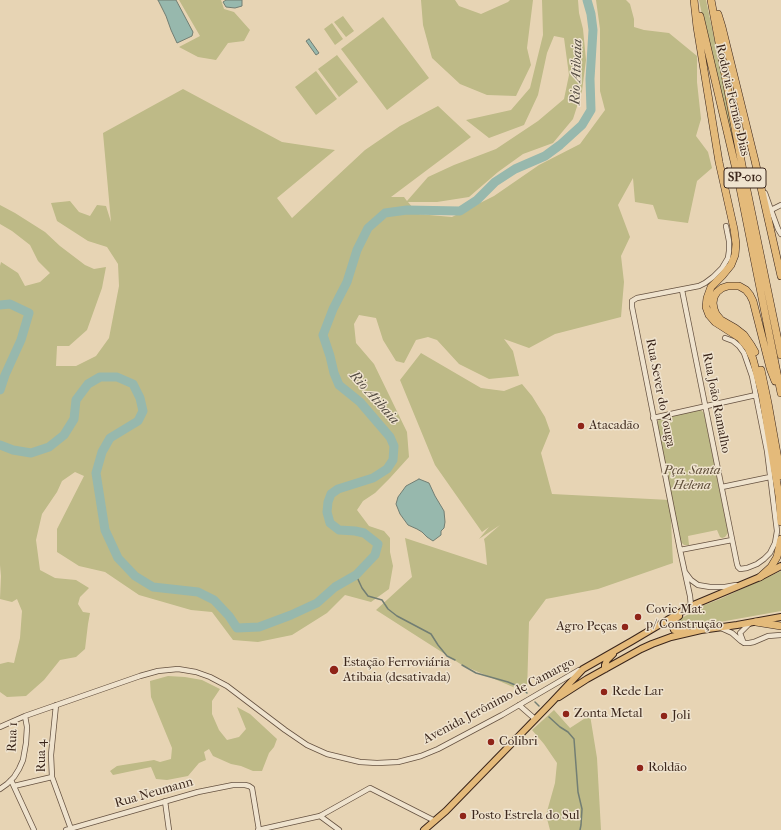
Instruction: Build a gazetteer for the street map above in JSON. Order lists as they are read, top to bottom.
{
  "streets": {
    "highway": ["Rodovia Fernão Dias", "SP-010"],
    "main road": ["Avenida Jerônimo de Camargo"],
    "street": [
      "Rua Sever do Vouga",
      "Rua João Ramalho",
      "Rua 1",
      "Rua 4",
      "Rua Neumann"
    ]
  },
  "crossings": [
    ["Rua Sever do Vouga", "Rua João Ramalho"],
    ["Rua Sever do Vouga", "Avenida Jerônimo de Camargo"],
    ["Avenida Jerônimo de Camargo", "Rua 1"],
    ["Avenida Jerônimo de Camargo", "Rua 4"],
    ["Rua 4", "Rua Neumann"]
  ],
  "water": ["Rio Atibaia"],
  "parks": ["Pça. Santa Helena"],
  "places": [
    "Atacadão",
    "Covic Mat. p/ Construção",
    "Agro Peças",
    "Estação Ferroviária Atibaia (desativada)",
    "Rede Lar",
    "Zonta Metal",
    "Joli",
    "Colibri",
    "Roldão",
    "Posto Estrela do Sul"
  ]
}
